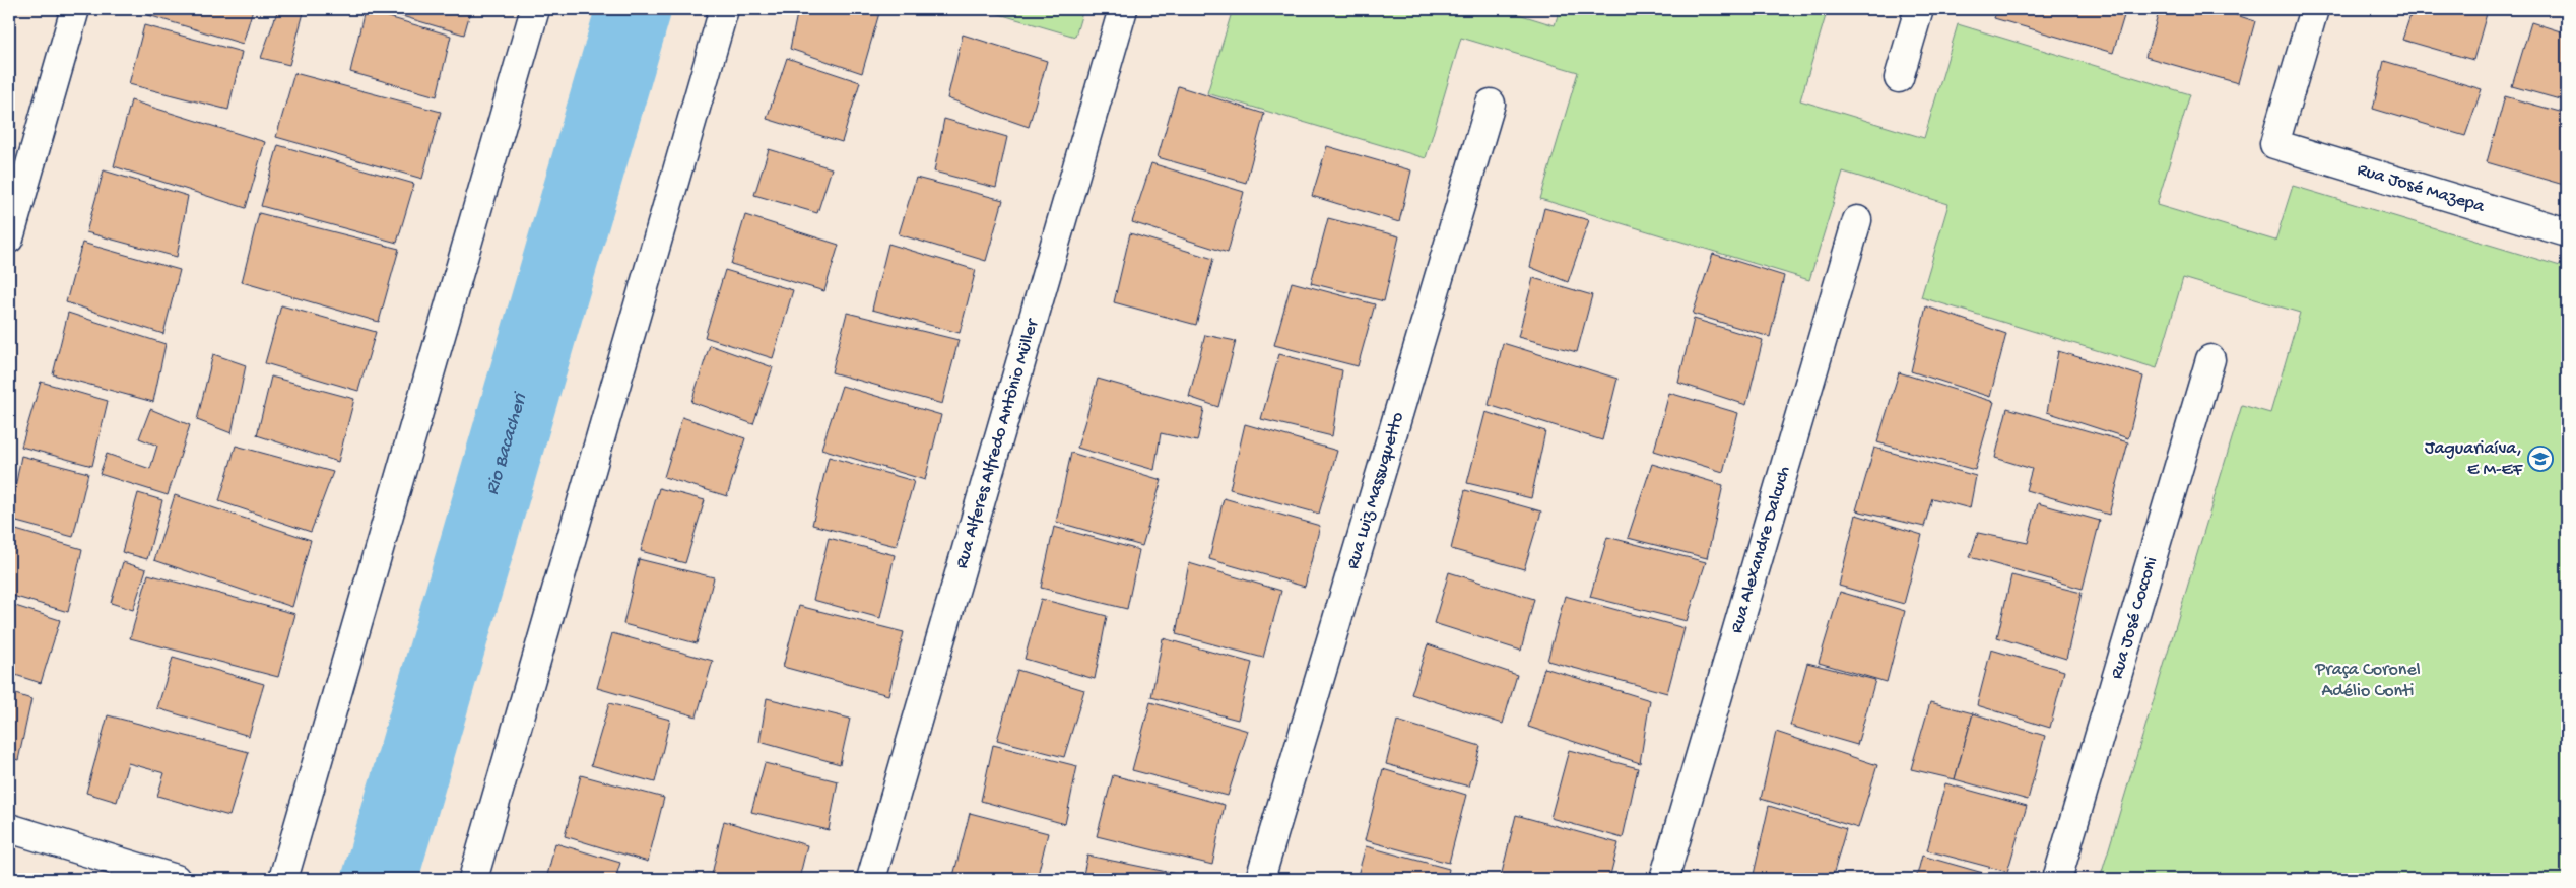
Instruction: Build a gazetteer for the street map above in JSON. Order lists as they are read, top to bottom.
{
  "streets": {
    "street": [
      "Rua José Mazepa",
      "Rua Alferes Alfredo Antônio Müller",
      "Rua Luiz Massuquetto",
      "Rua Alexandre Dalcuch",
      "Rua José Cocconi"
    ]
  },
  "water": ["Rio Bacacheri"],
  "parks": ["Praça Coronel Adélio Conti"],
  "places": {
    "school or university": ["Jaguariaíva, E M-EF"]
  }
}
